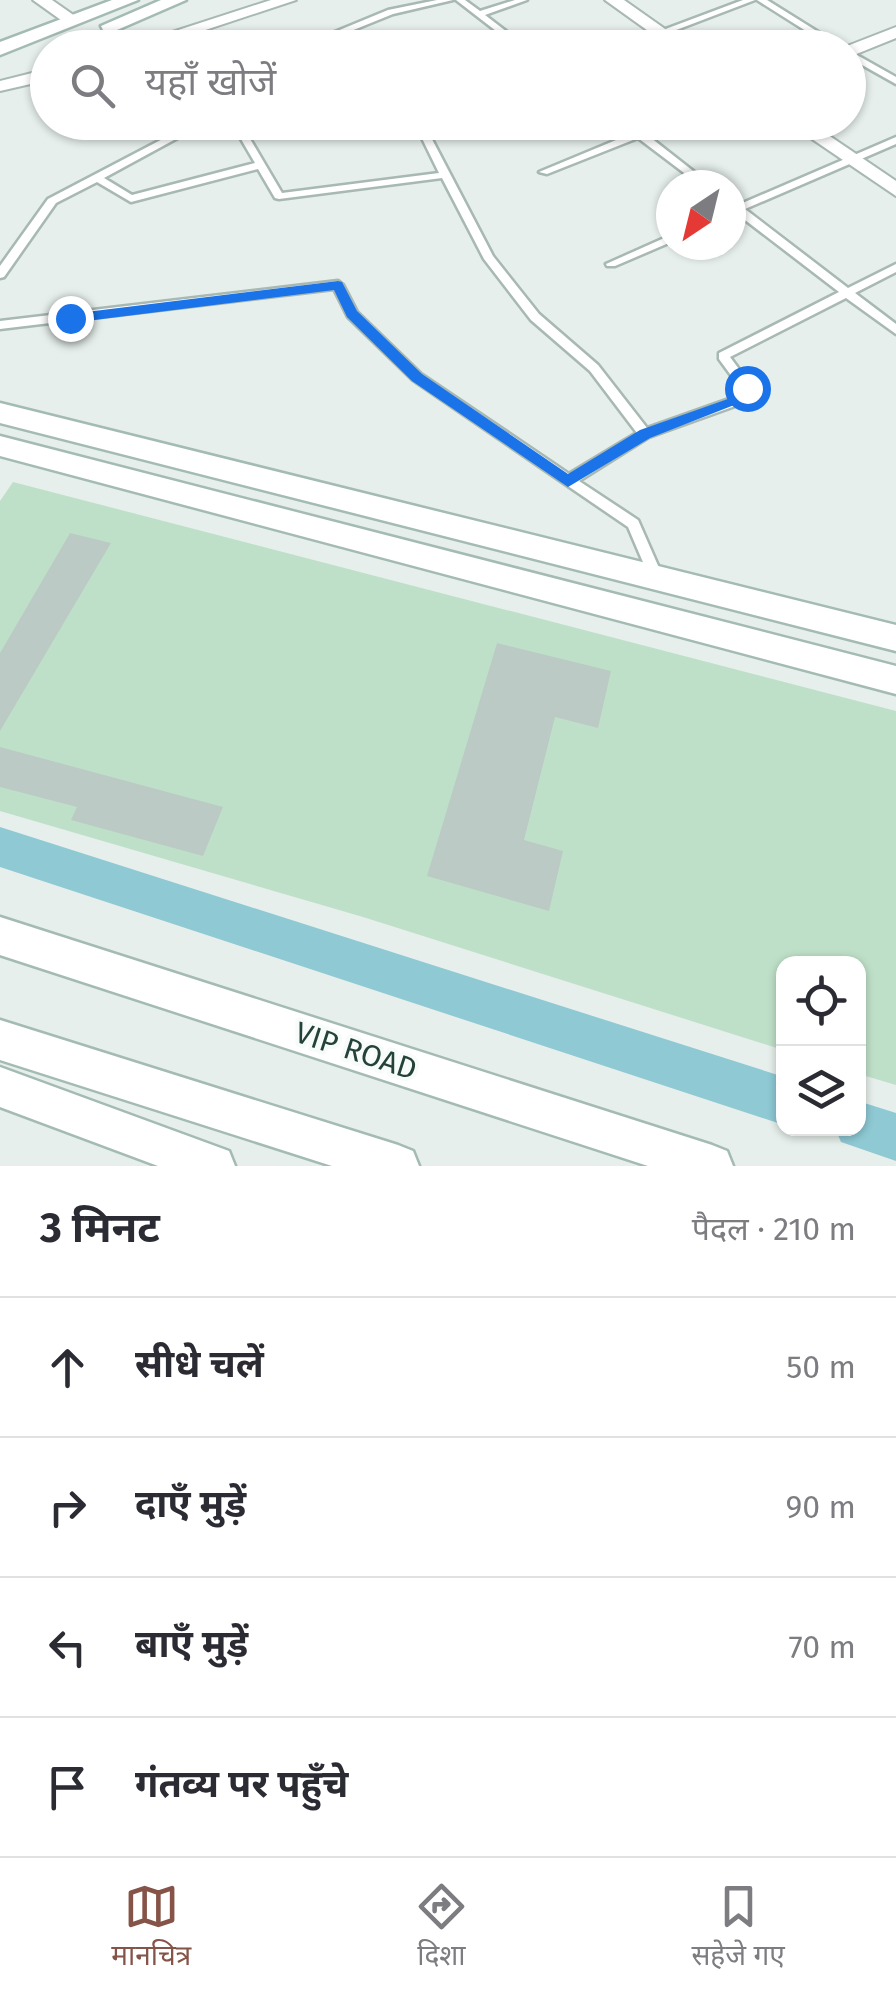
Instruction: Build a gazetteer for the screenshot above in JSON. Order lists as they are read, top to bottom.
{
  "streets": {
    "street": ["VIP ROAD"]
  },
  "north": "bottom left",
  "page": {
    "search": "यहाँ खोजें",
    "heading": ["3 मिनट", "पैदल · 210 m"],
    "list": [
      ["सीधे चलें", "50 m"],
      ["दाएँ मुड़ें", "90 m"],
      ["बाएँ मुड़ें", "70 m"],
      "गंतव्य पर पहुँचे"
    ],
    "nav": ["मानचित्र", "दिशा", "सहेजे गए"]
  }
}
